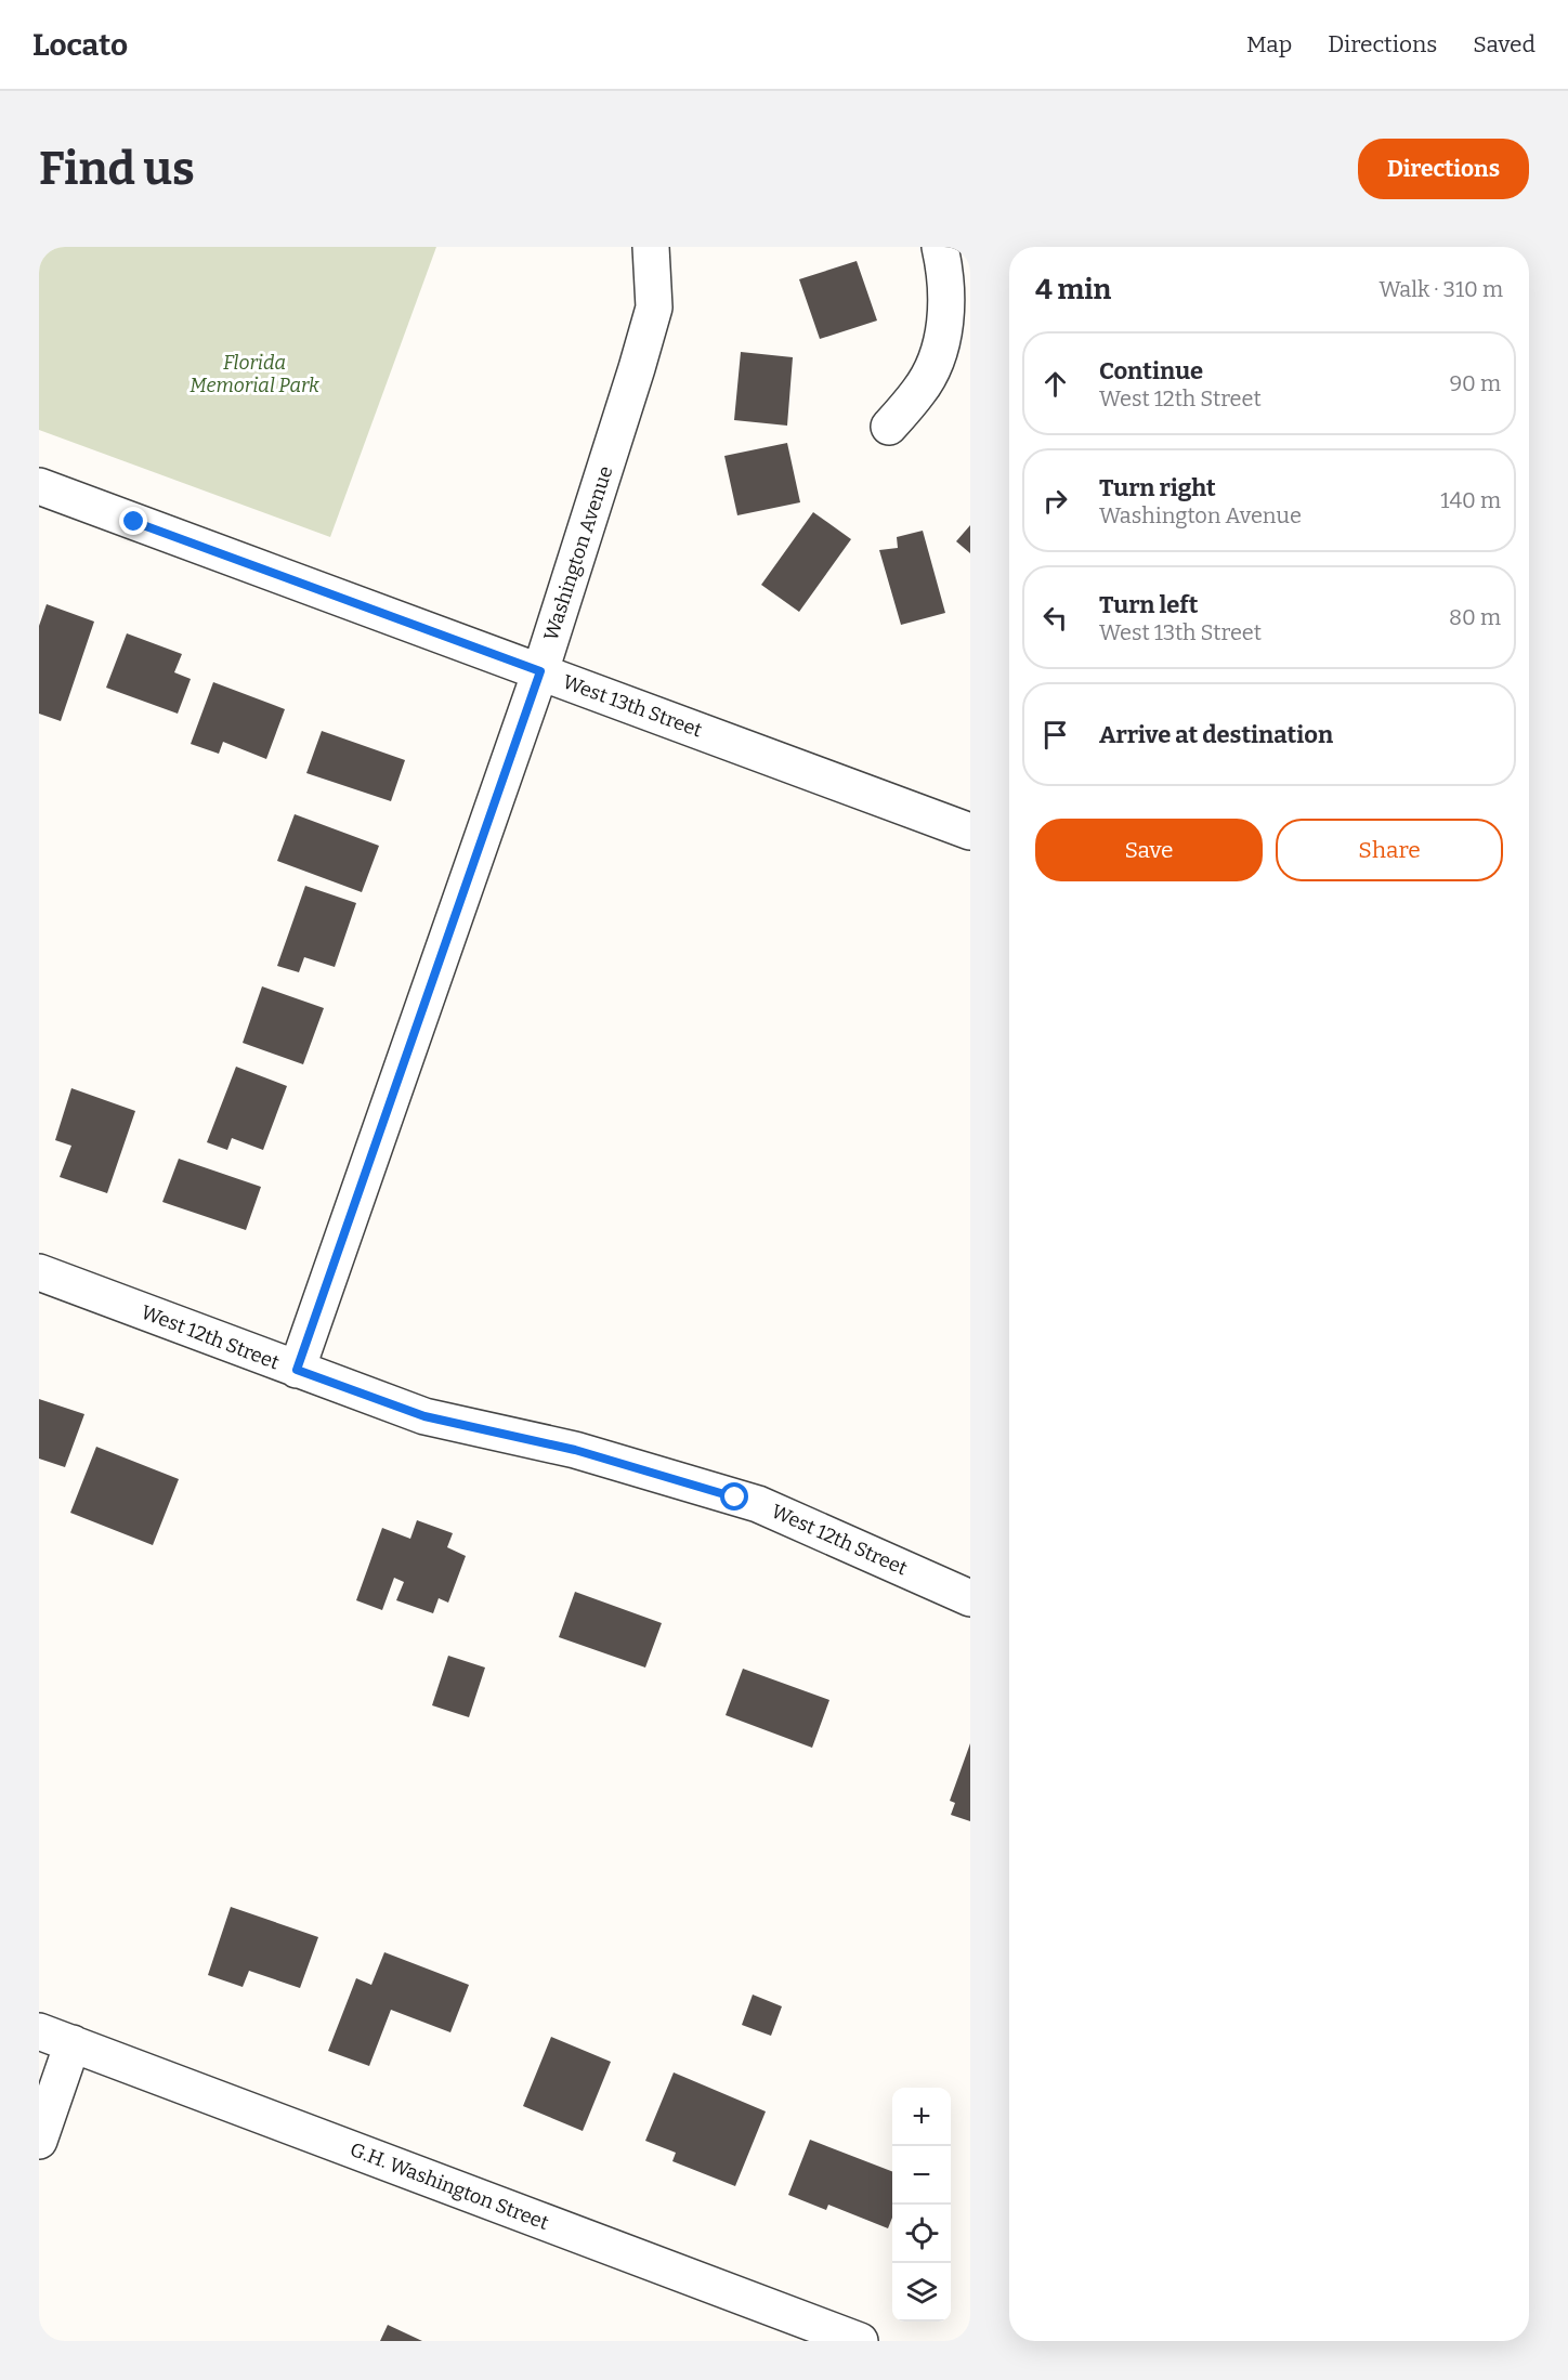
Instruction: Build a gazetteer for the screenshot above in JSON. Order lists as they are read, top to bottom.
{
  "streets": {
    "street": [
      "Washington Avenue",
      "West 13th Street",
      "West 12th Street",
      "G.H. Washington Street"
    ]
  },
  "crossings": [
    ["Washington Avenue", "West 13th Street"],
    ["Washington Avenue", "West 12th Street"]
  ],
  "parks": ["Florida Memorial Park"],
  "page": {
    "header": "Locato",
    "nav": ["Map", "Directions", "Saved"],
    "buttons": [
      "Directions",
      ["Save", "Share"]
    ],
    "title": "Find us",
    "heading": ["4 min", "Walk · 310 m"],
    "list": [
      ["Continue", "West 12th Street", "90 m"],
      ["Turn right", "Washington Avenue", "140 m"],
      ["Turn left", "West 13th Street", "80 m"],
      "Arrive at destination"
    ],
    "map_buttons": ["+", "−"]
  }
}
